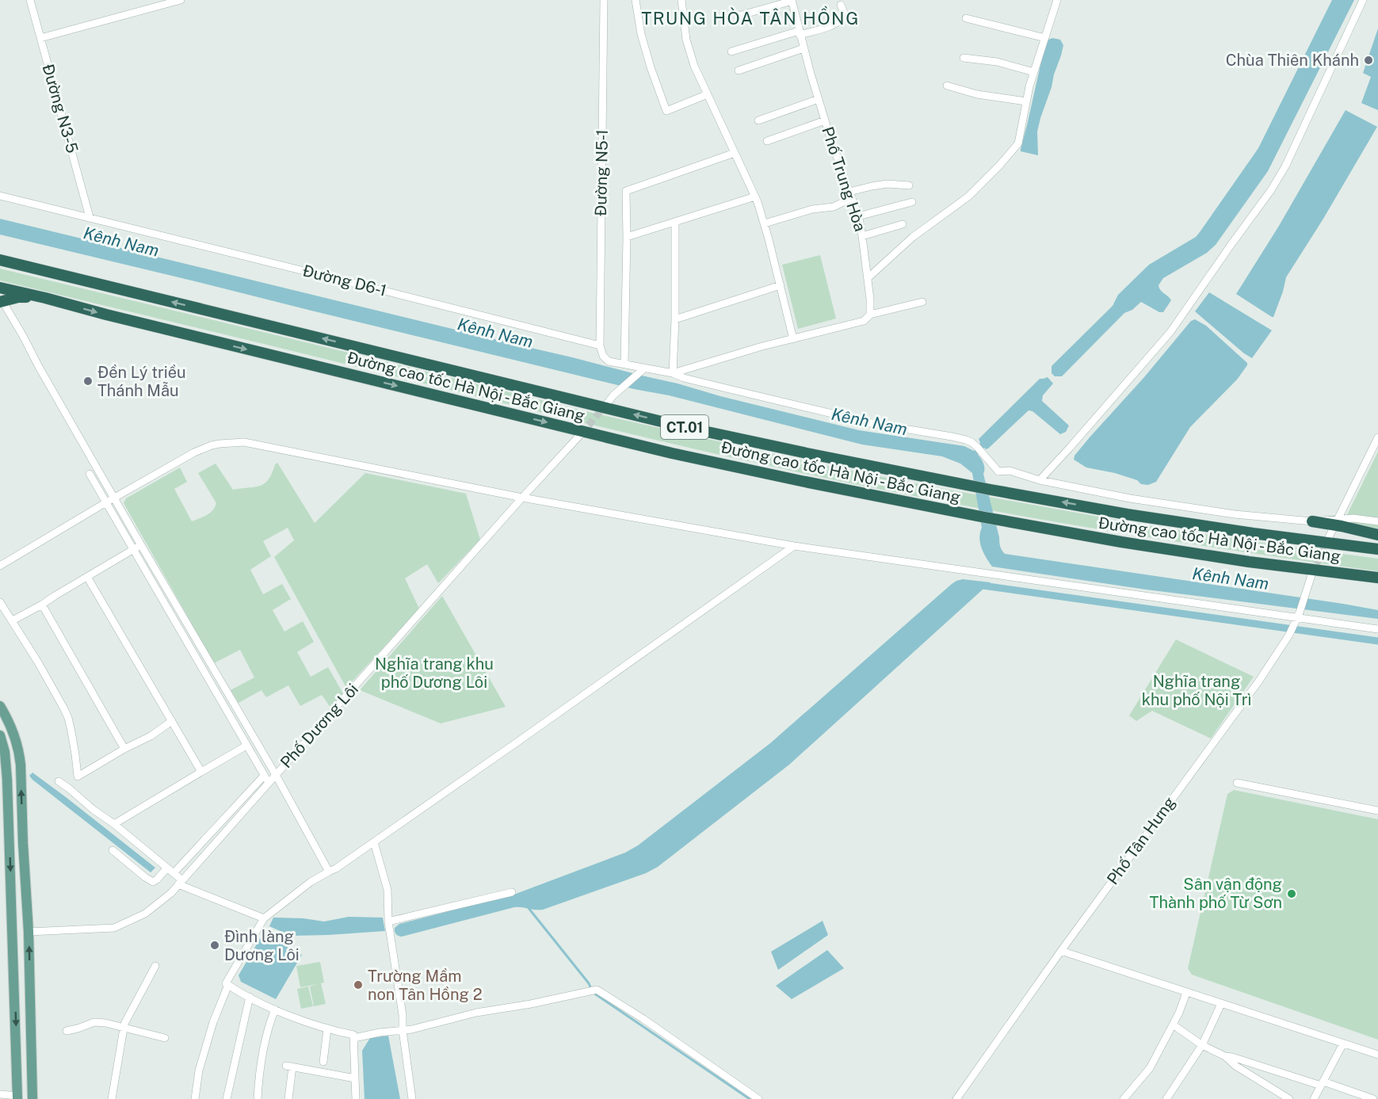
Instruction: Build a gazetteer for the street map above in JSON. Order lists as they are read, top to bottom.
{
  "streets": {
    "highway": ["Đường cao tốc Hà Nội - Bắc Giang", "CT.01"],
    "street": [
      "Đường N3-5",
      "Đường N5-1",
      "Phố Trung Hòa",
      "Đường D6-1",
      "Phố Dương Lôi",
      "Phố Tân Hưng"
    ]
  },
  "crossings": [
    ["Đường N3-5", "Đường D6-1"],
    ["Đường N5-1", "Đường D6-1"]
  ],
  "districts": ["TRUNG HÒA TÂN HỒNG"],
  "water": ["Kênh Nam"],
  "parks": ["Nghĩa trang khu phố Dương Lôi", "Nghĩa trang khu phố Nội Trì"],
  "places": [
    "Chùa Thiên Khánh",
    "Đền Lý triều Thánh Mẫu",
    "Sân vận động Thành phố Từ Sơn",
    "Đình làng Dương Lôi",
    "Trường Mầm non Tân Hồng 2"
  ]
}
